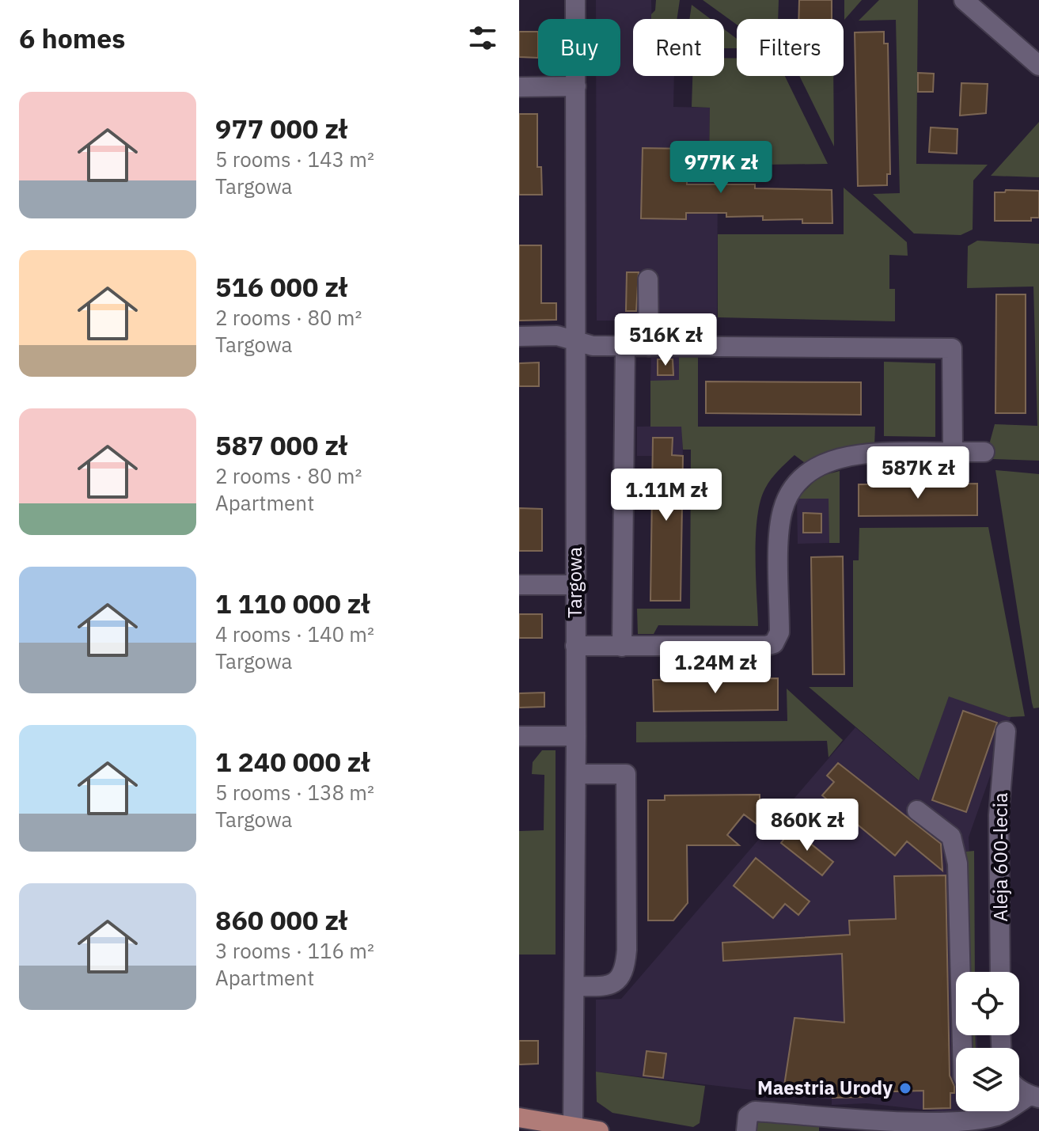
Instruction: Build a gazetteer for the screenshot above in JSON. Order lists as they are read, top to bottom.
{
  "streets": {
    "street": ["Targowa", "Aleja 600-lecia"]
  },
  "places": ["Maestria Urody"],
  "page": {
    "heading": "6 homes",
    "chip": ["Buy", "Rent", "Filters"],
    "list": [
      {
        "name": "977 000 zł",
        "note": "5 rooms · 143 m² · Targowa"
      },
      {
        "name": "516 000 zł",
        "note": "2 rooms · 80 m² · Targowa"
      },
      {
        "name": "587 000 zł",
        "note": "2 rooms · 80 m² · Apartment"
      },
      {
        "name": "1 110 000 zł",
        "note": "4 rooms · 140 m² · Targowa"
      },
      {
        "name": "1 240 000 zł",
        "note": "5 rooms · 138 m² · Targowa"
      },
      {
        "name": "860 000 zł",
        "note": "3 rooms · 116 m² · Apartment"
      }
    ],
    "price": [
      "977K zł",
      "516K zł",
      "587K zł",
      "1.11M zł",
      "1.24M zł",
      "860K zł"
    ]
  }
}
